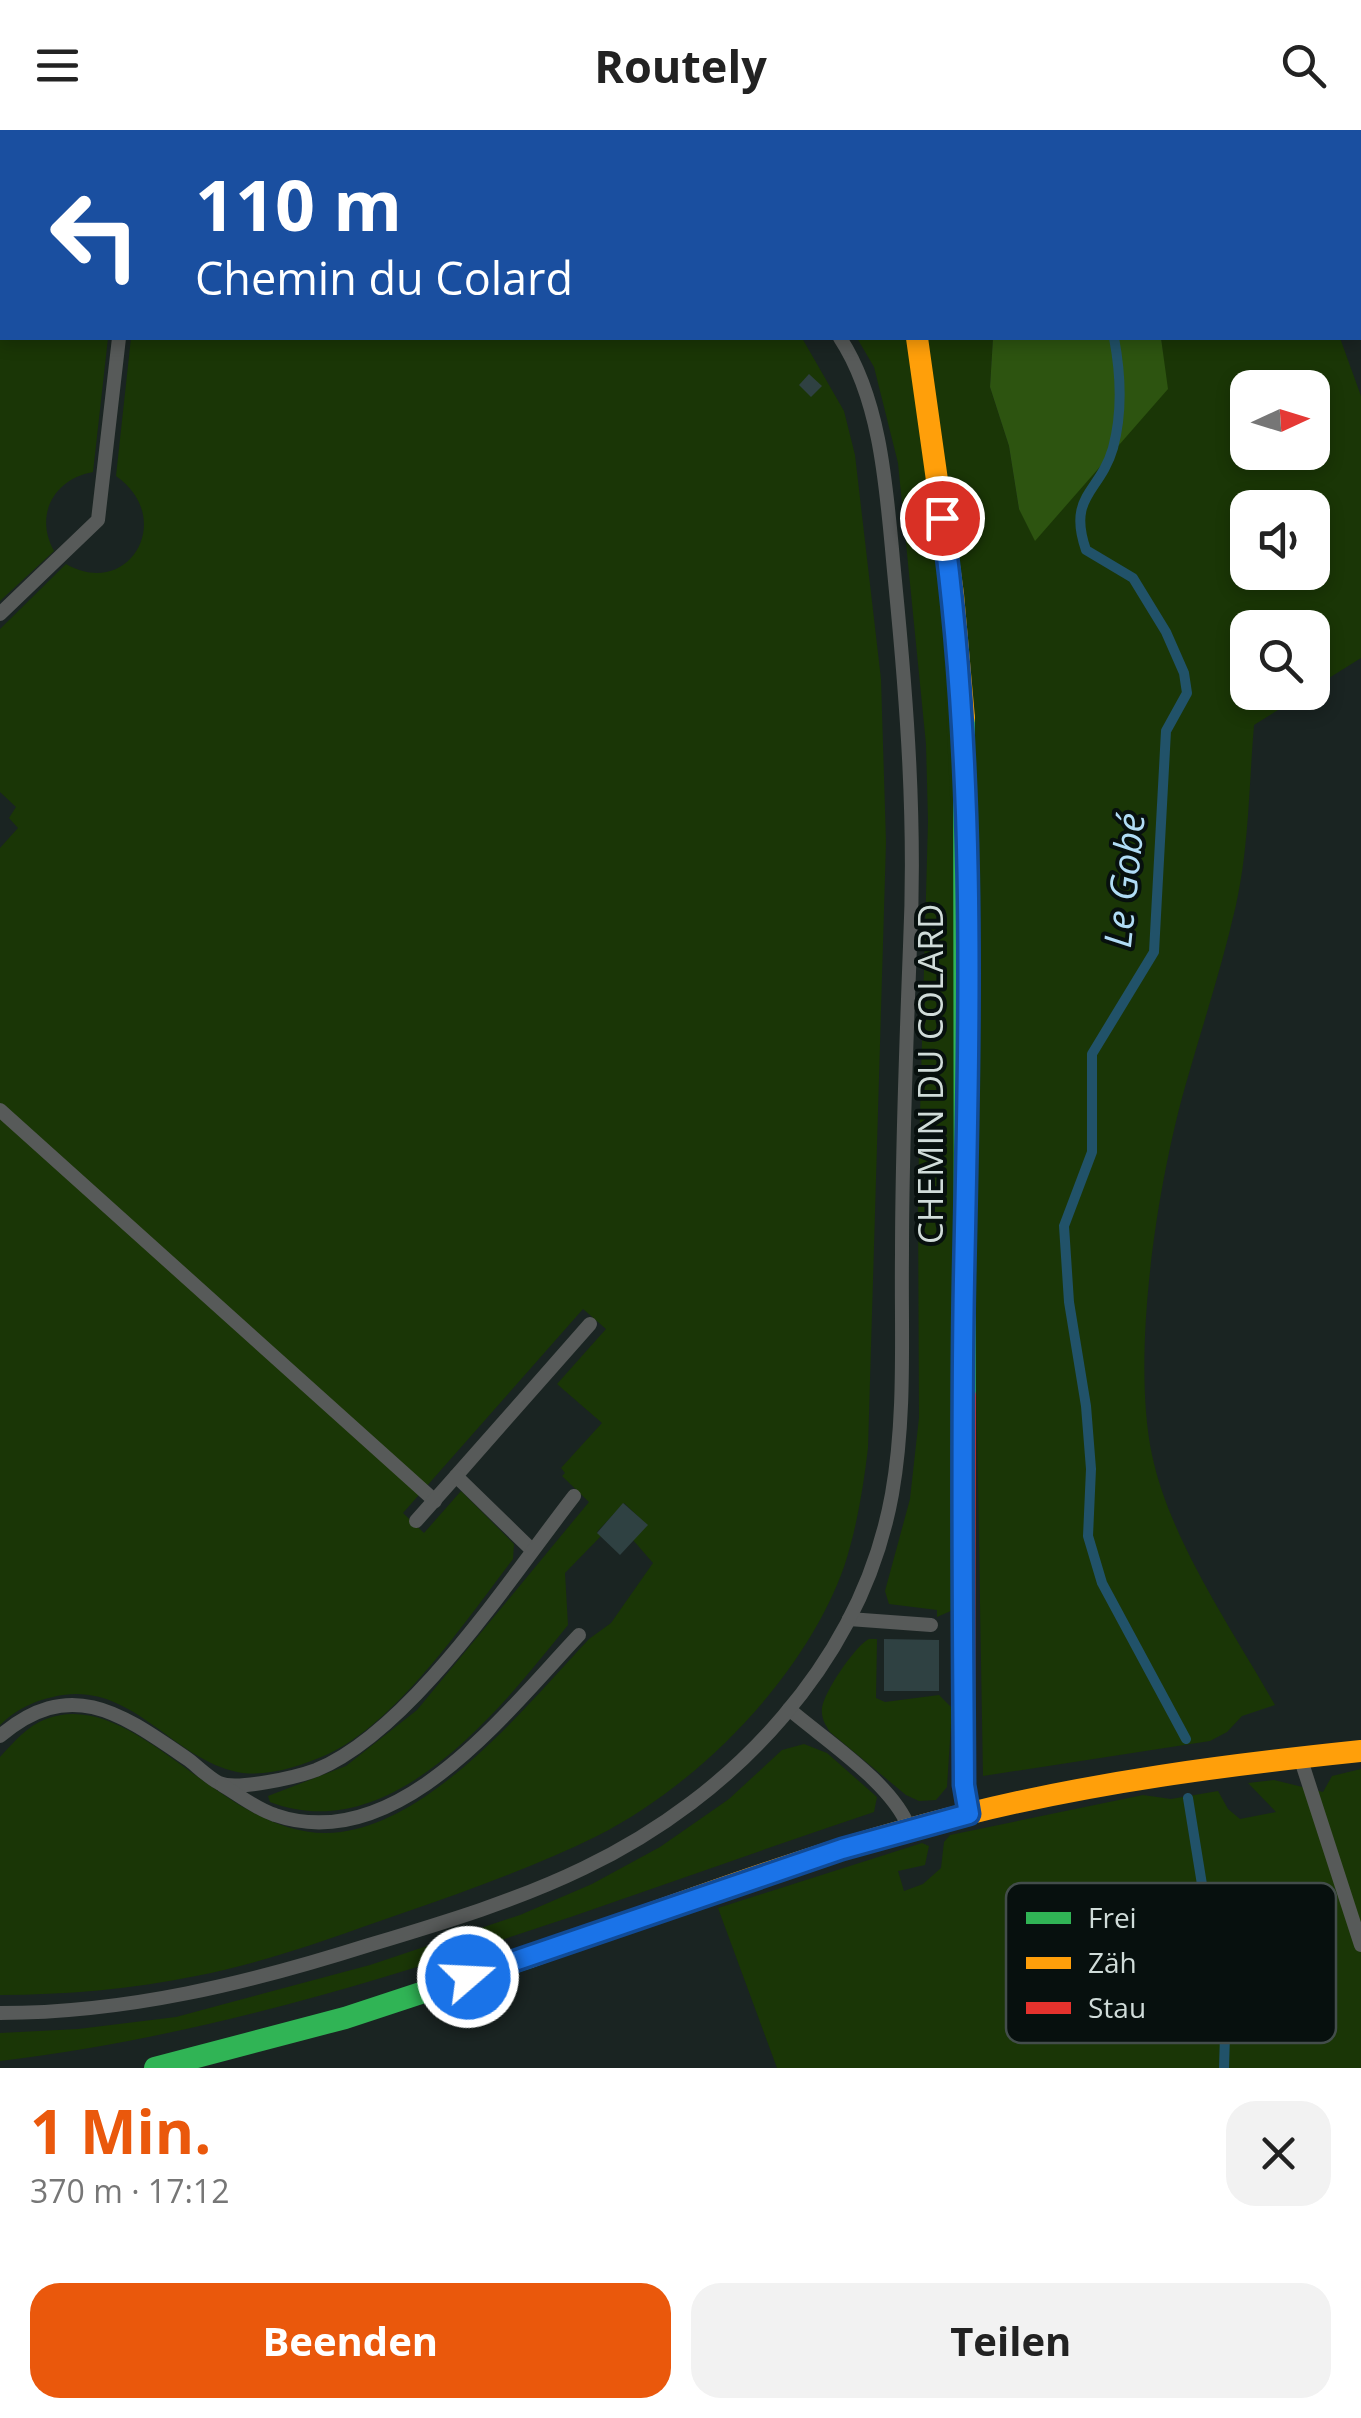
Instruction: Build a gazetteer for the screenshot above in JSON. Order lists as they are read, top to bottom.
{
  "streets": {
    "street": ["CHEMIN DU COLARD"]
  },
  "water": ["Le Gobé"],
  "legend": ["Frei", "Zäh", "Stau"],
  "north": "right",
  "page": {
    "header": "Routely",
    "turn": ["110 m", "Chemin du Colard"],
    "heading": ["1 Min.", "370 m · 17:12"],
    "buttons": ["Beenden", "Teilen"]
  }
}
